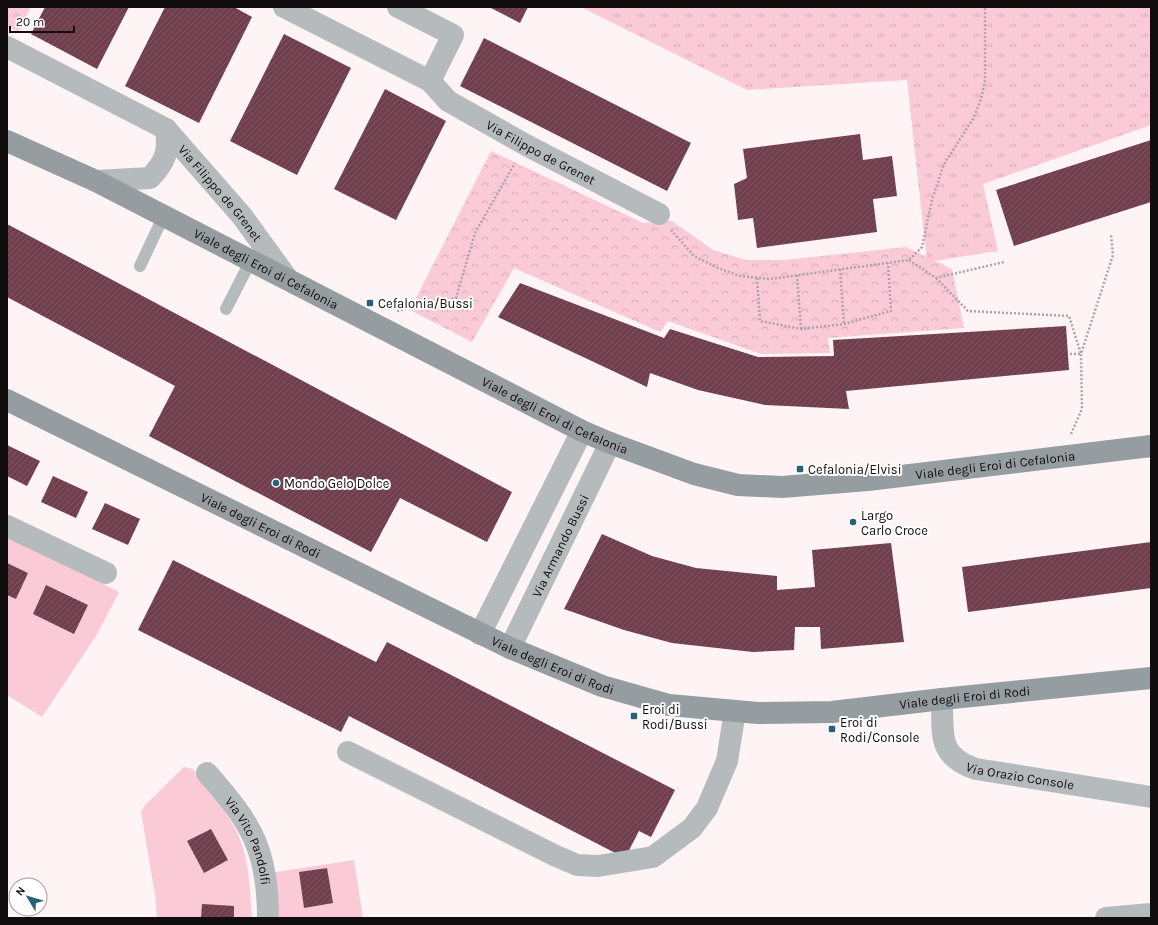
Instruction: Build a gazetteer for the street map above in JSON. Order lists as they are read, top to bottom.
{
  "streets": {
    "main road": ["Viale degli Eroi di Cefalonia", "Viale degli Eroi di Rodi"],
    "street": [
      "Via Filippo de Grenet",
      "Via Armando Bussi",
      "Via Orazio Console",
      "Via Vito Pandolfi"
    ]
  },
  "crossings": [
    ["Via Filippo de Grenet", "Viale degli Eroi di Cefalonia"],
    ["Viale degli Eroi di Cefalonia", "Via Armando Bussi"],
    ["Viale degli Eroi di Rodi", "Via Armando Bussi"],
    ["Viale degli Eroi di Rodi", "Via Orazio Console"]
  ],
  "places": {
    "transit": [
      "Cefalonia/Bussi",
      "Cefalonia/Elvisi",
      "Eroi di Rodi/Bussi",
      "Eroi di Rodi/Console"
    ],
    "other": ["Mondo Gelo Dolce", "Largo Carlo Croce"]
  },
  "scale_bar": "20 m",
  "north": "top left"
}
